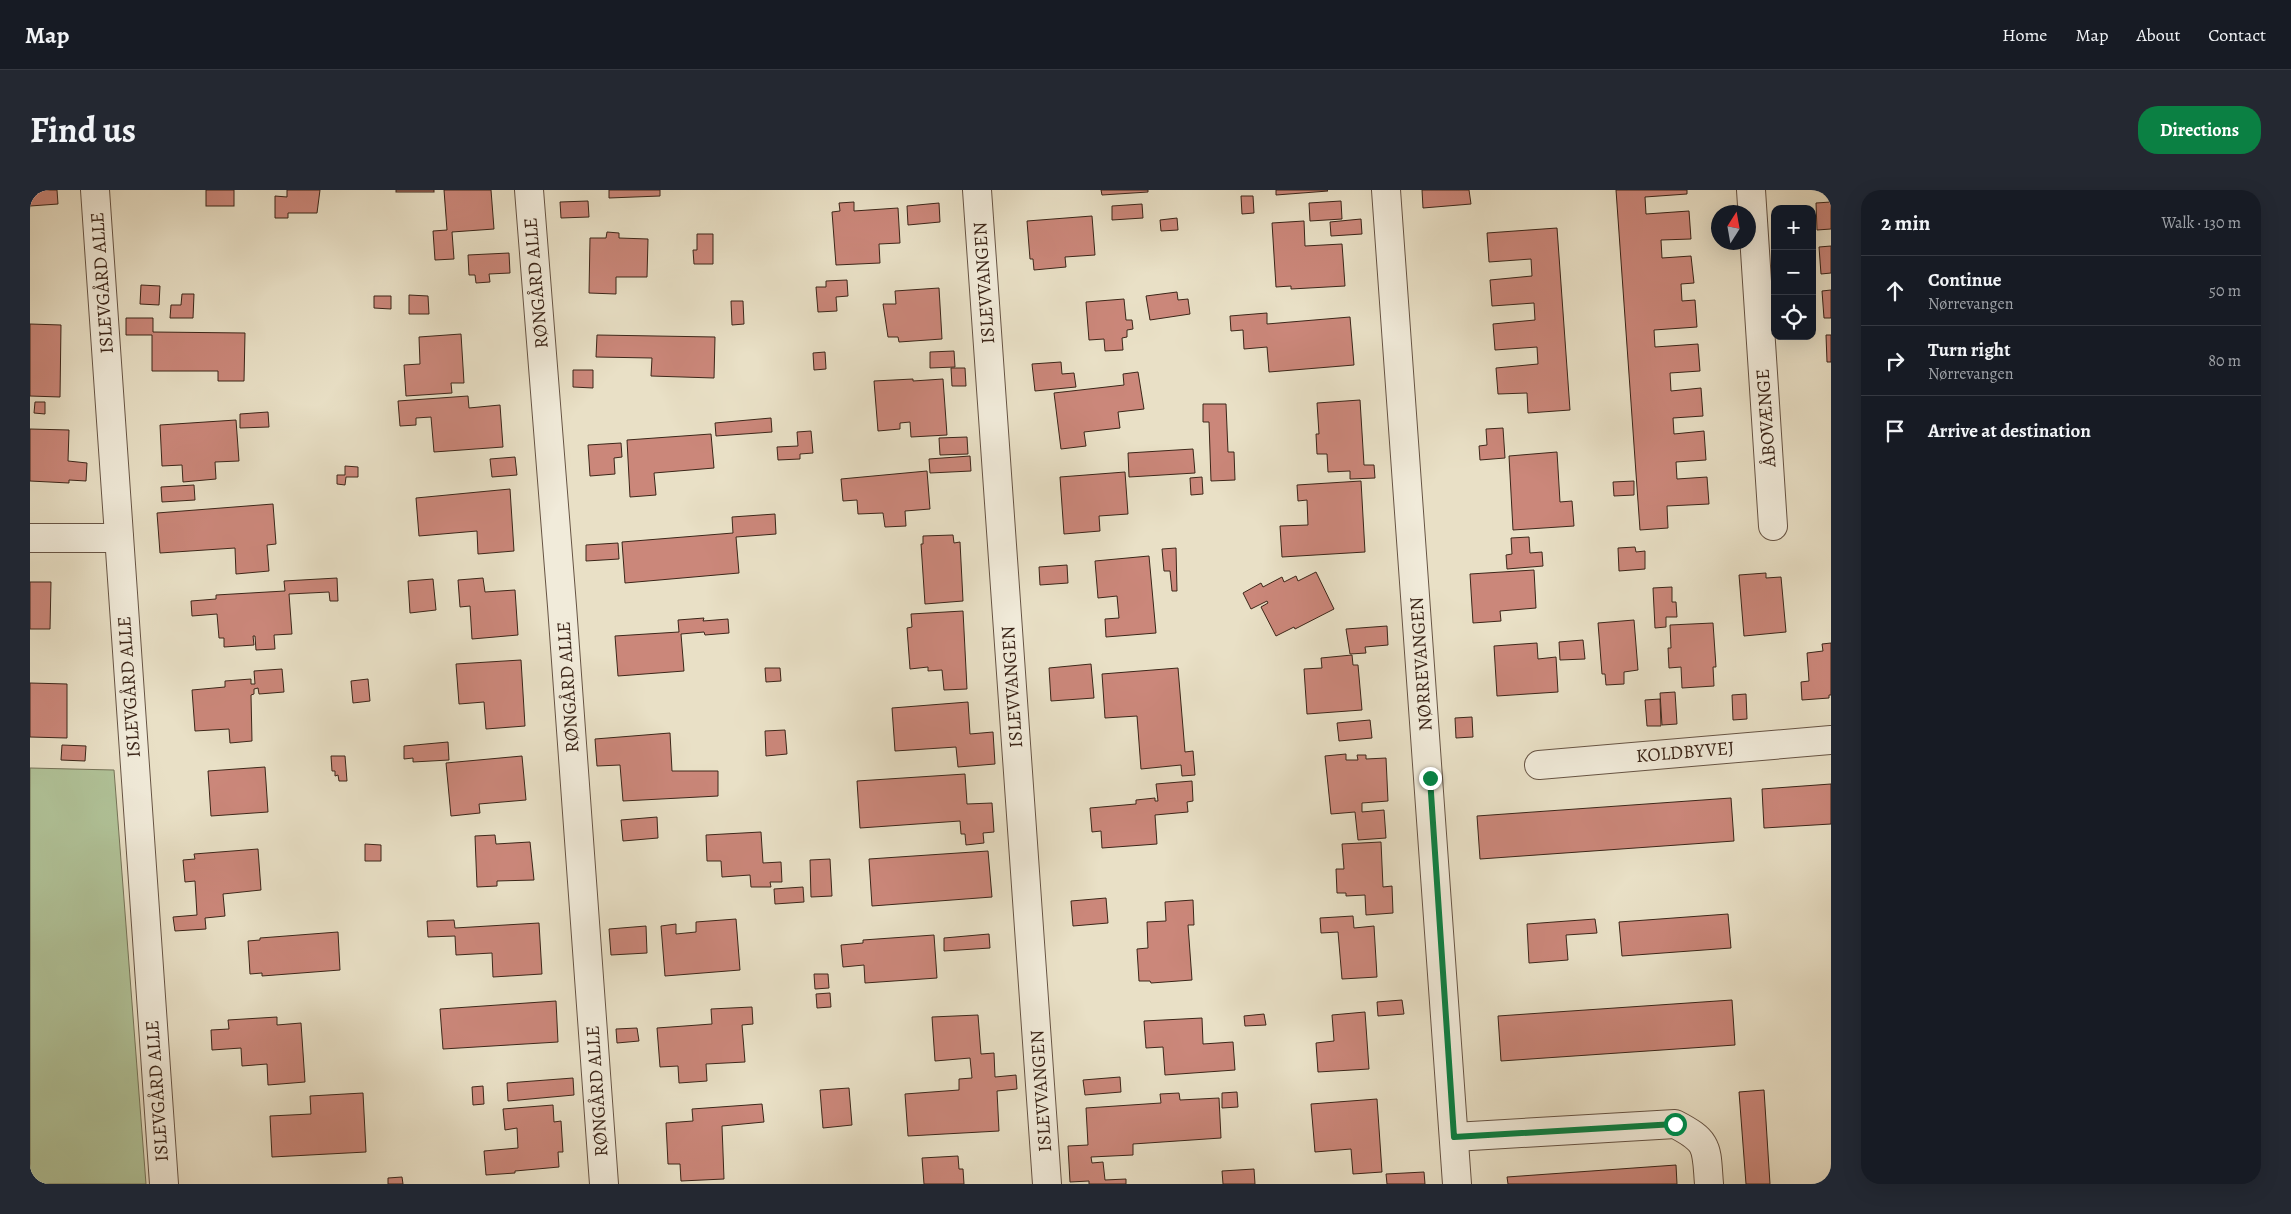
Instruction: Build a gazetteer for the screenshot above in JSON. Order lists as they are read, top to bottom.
{
  "streets": {
    "street": [
      "ISLEVGÅRD ALLE",
      "RØNGÅRD ALLE",
      "ISLEVVANGEN",
      "ÅBOVÆNGE",
      "NØRREVANGEN",
      "KOLDBYVEJ"
    ]
  },
  "north": "top",
  "page": {
    "header": "Map",
    "nav": [
      "Home",
      "Map",
      "About",
      "Contact"
    ],
    "title": "Find us",
    "buttons": "Directions",
    "heading": ["2 min", "Walk · 130 m"],
    "map_buttons": ["+", "−"],
    "list": [
      ["Continue", "Nørrevangen", "50 m"],
      ["Turn right", "Nørrevangen", "80 m"],
      "Arrive at destination"
    ]
  }
}
